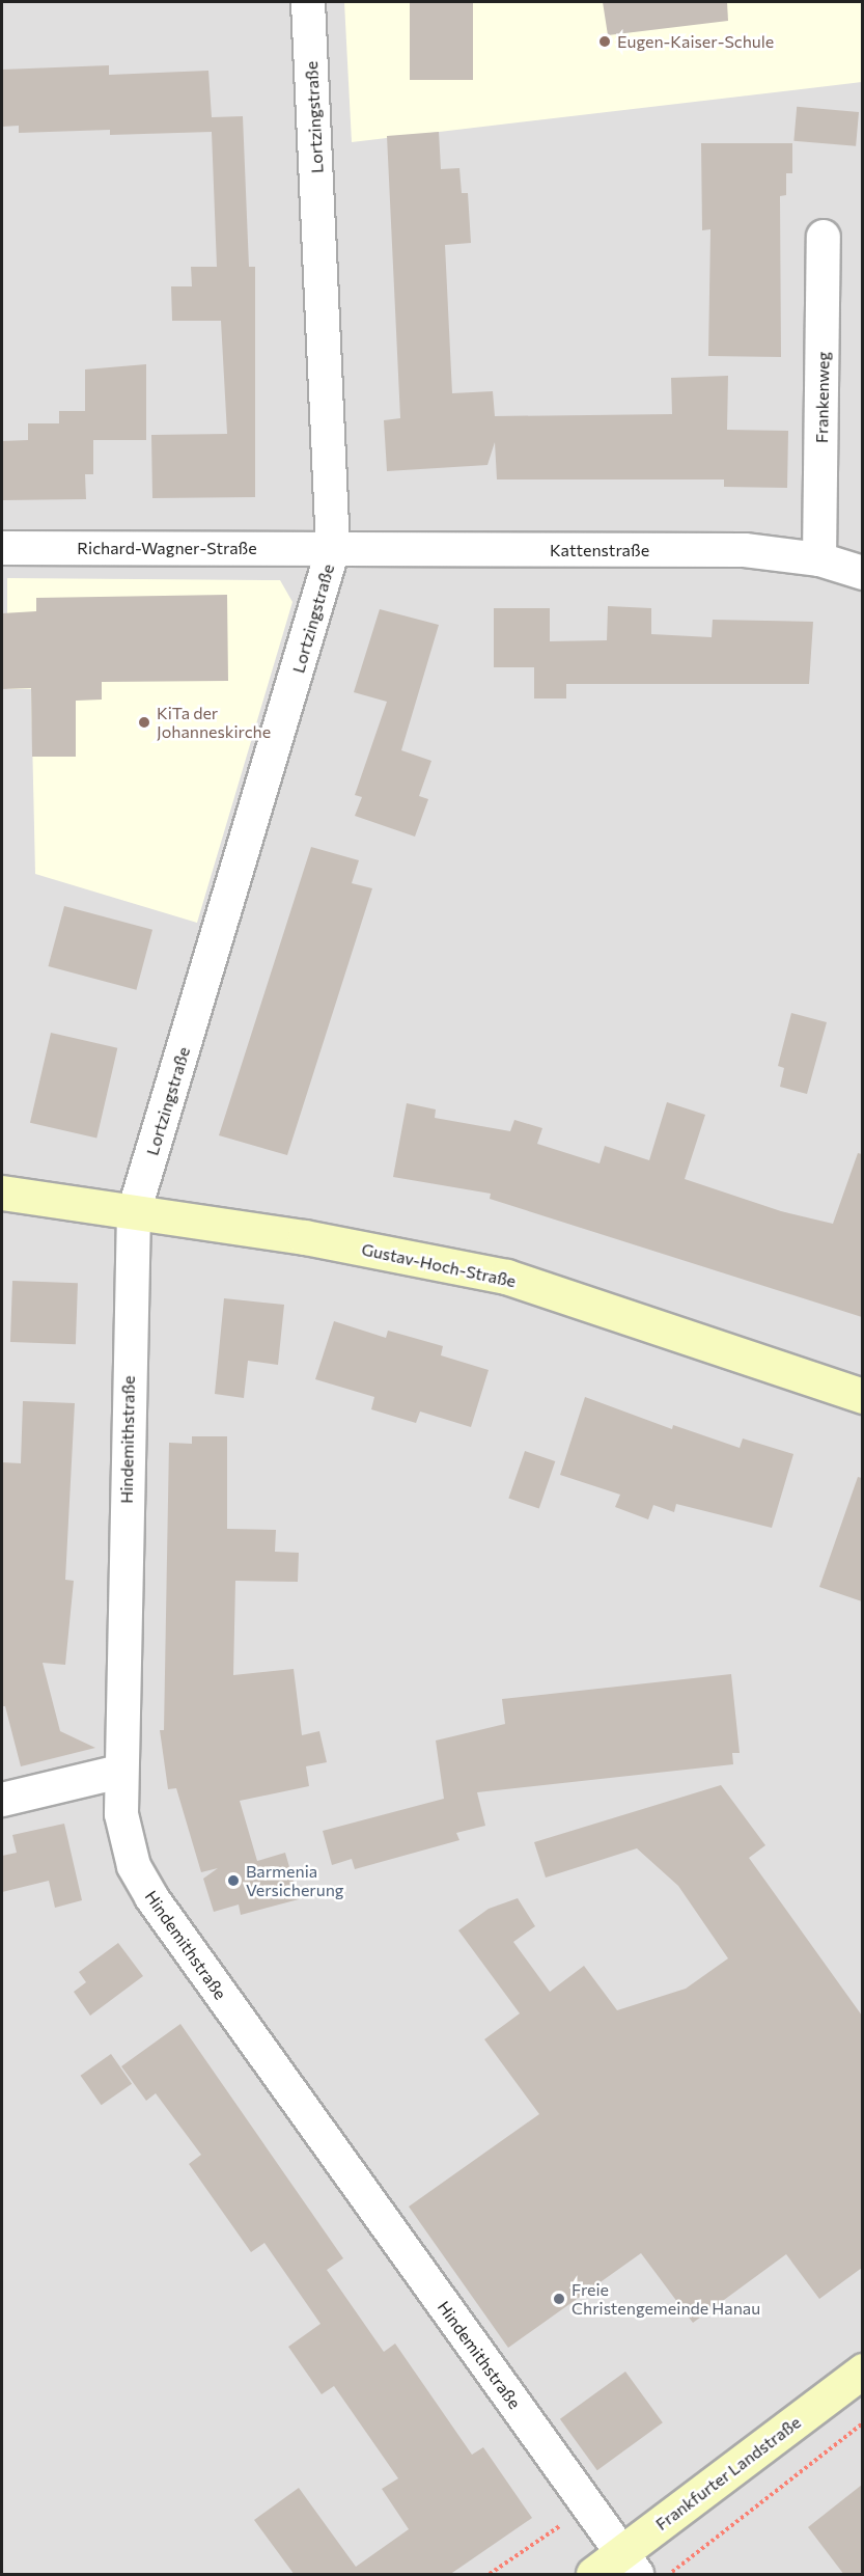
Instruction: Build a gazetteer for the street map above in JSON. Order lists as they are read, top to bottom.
{
  "streets": {
    "main road": ["Gustav-Hoch-Straße", "Frankfurter Landstraße"],
    "street": [
      "Lortzingstraße",
      "Frankenweg",
      "Richard-Wagner-Straße",
      "Kattenstraße",
      "Hindemithstraße"
    ]
  },
  "crossings": [
    ["Lortzingstraße", "Richard-Wagner-Straße"],
    ["Lortzingstraße", "Kattenstraße"],
    ["Lortzingstraße", "Gustav-Hoch-Straße"],
    ["Lortzingstraße", "Hindemithstraße"],
    ["Frankenweg", "Kattenstraße"],
    ["Richard-Wagner-Straße", "Kattenstraße"],
    ["Gustav-Hoch-Straße", "Hindemithstraße"],
    ["Hindemithstraße", "Frankfurter Landstraße"]
  ],
  "places": [
    "Eugen-Kaiser-Schule",
    "KiTa der Johanneskirche",
    "Barmenia Versicherung",
    "Freie Christengemeinde Hanau"
  ]
}
